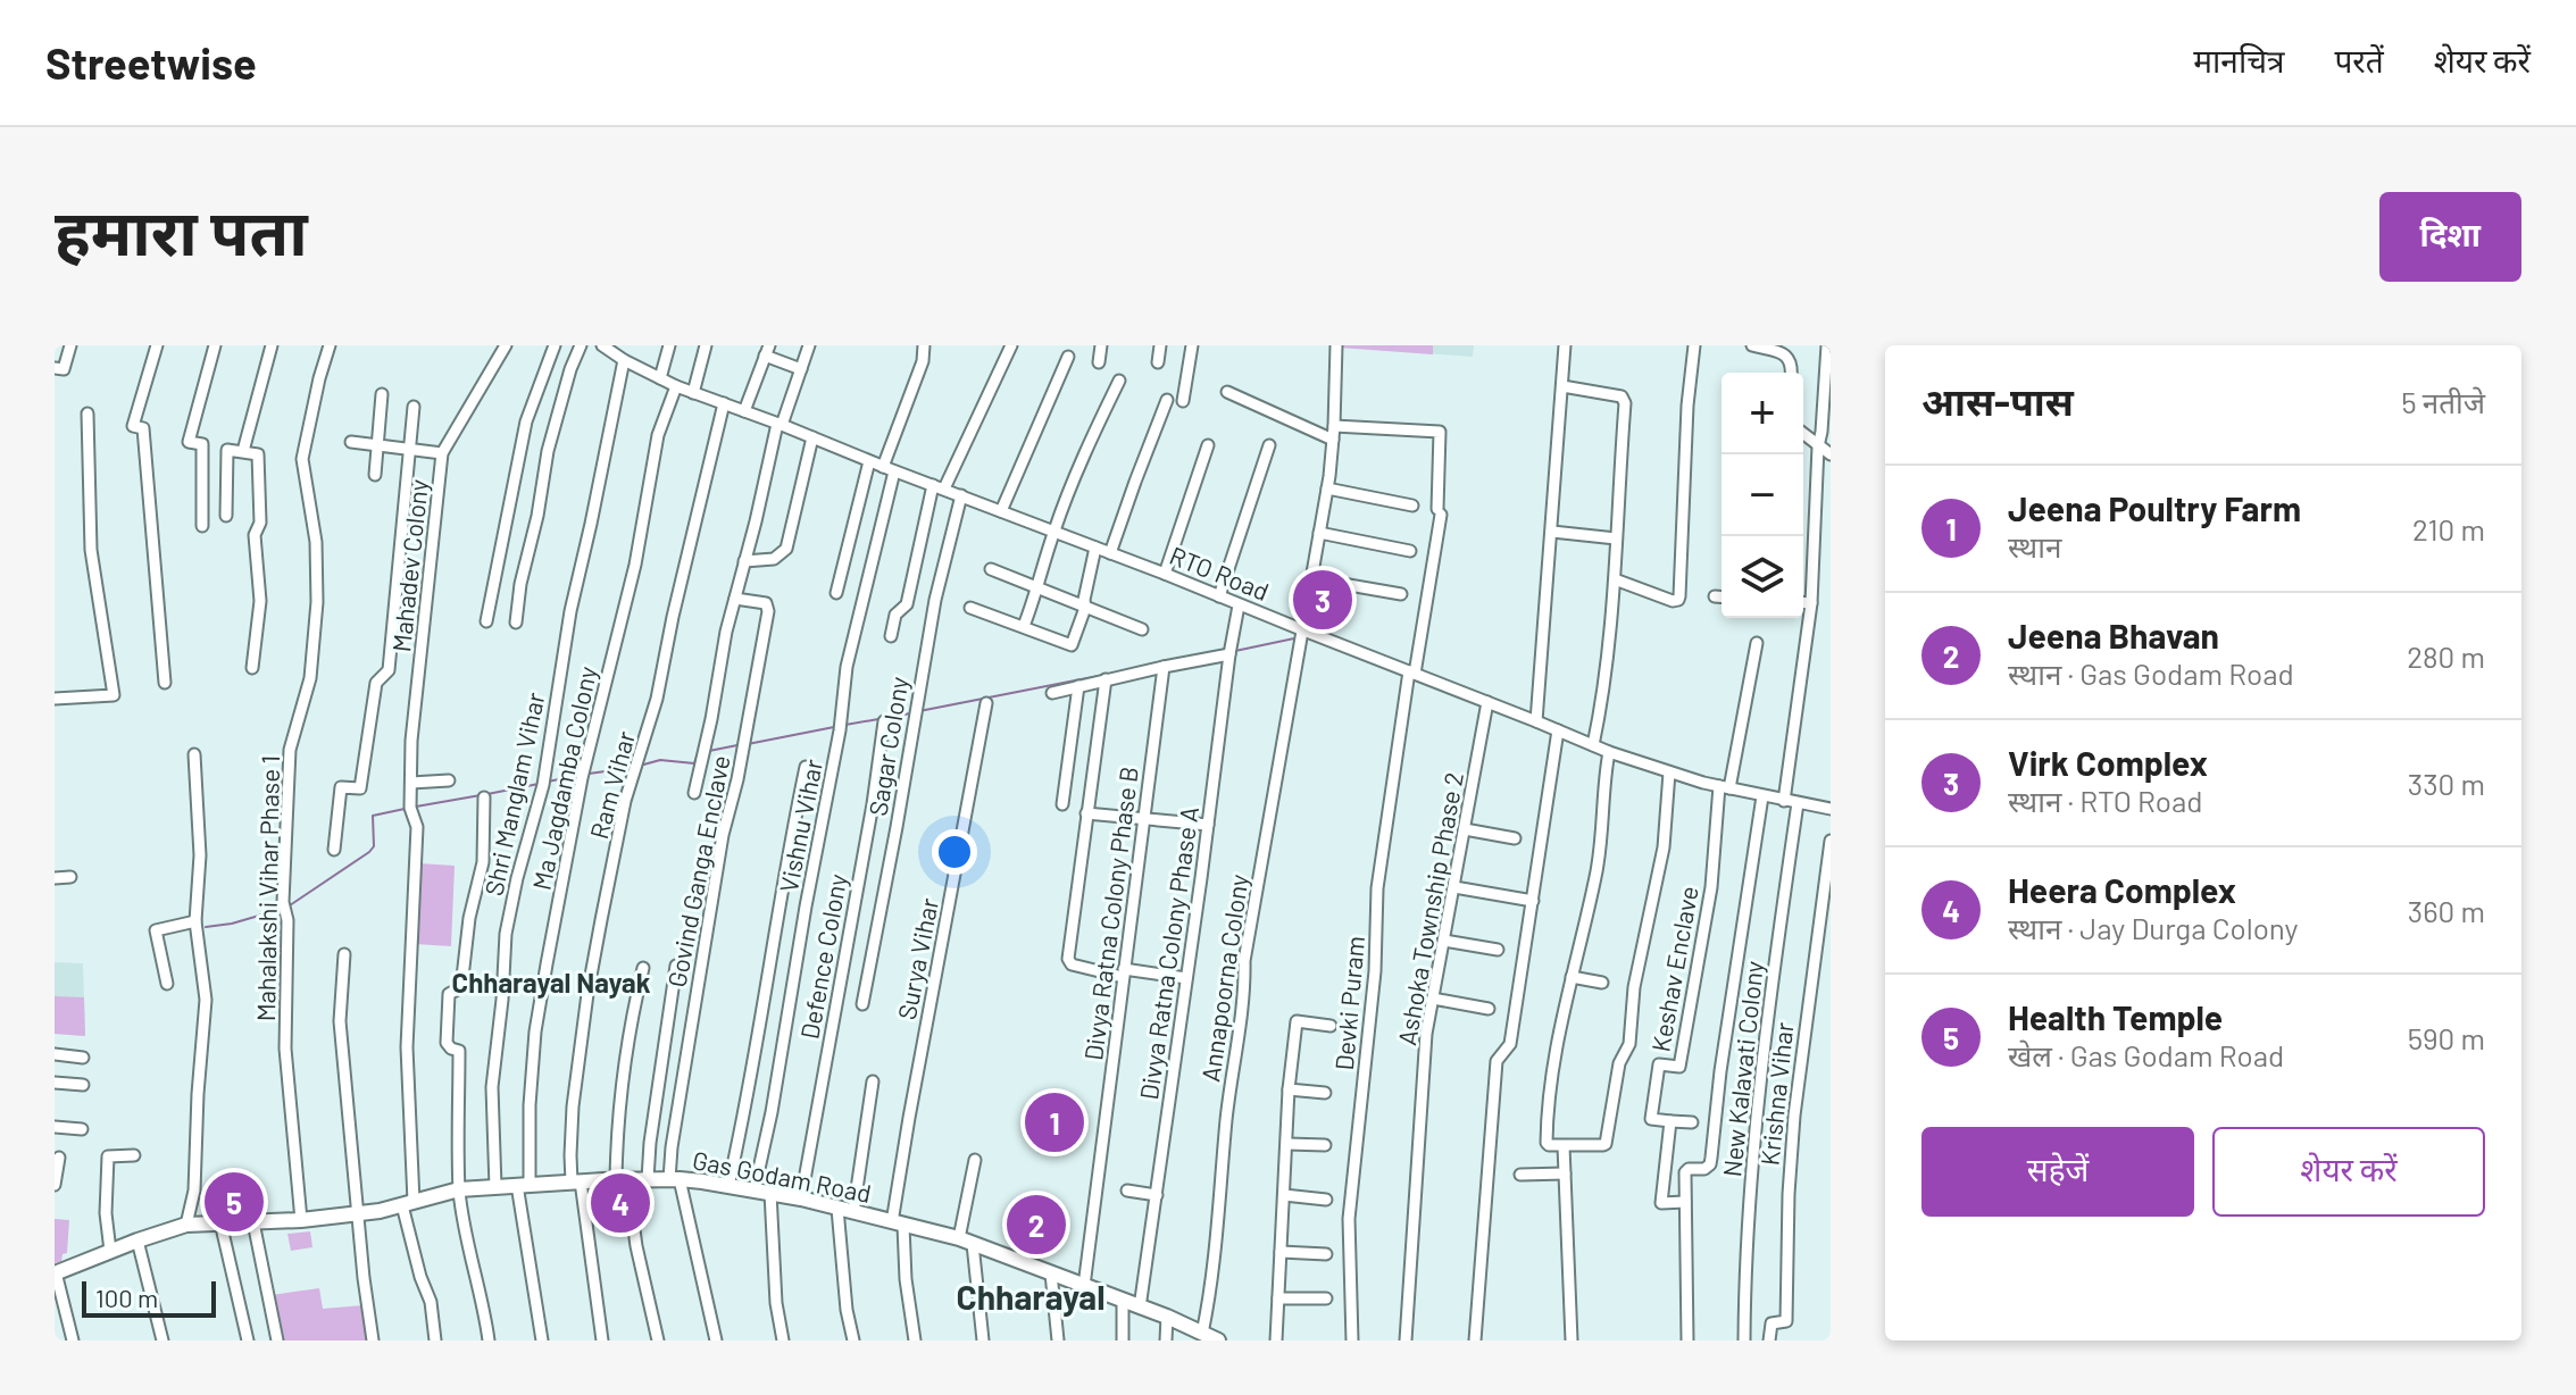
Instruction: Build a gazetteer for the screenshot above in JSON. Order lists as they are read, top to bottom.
{
  "streets": {
    "main road": ["Gas Godam Road"],
    "street": [
      "Mahadev Colony",
      "RTO Road",
      "Sagar Colony",
      "Ma Jagdamba Colony",
      "Ram Vihar",
      "Shri Manglam Vihar",
      "Vishnu Vihar",
      "Govind Ganga Enclave",
      "Mahalakshi Vihar Phase 1",
      "Ashoka Township Phase 2",
      "Divya Ratna Colony Phase B",
      "Divya Ratna Colony Phase A",
      "Defence Colony",
      "Surya Vihar",
      "Keshav Enclave",
      "Annapoorna Colony",
      "Devki Puram",
      "New Kalavati Colony",
      "Krishna Vihar"
    ]
  },
  "crossings": [
    ["Mahadev Colony", "Gas Godam Road"],
    ["RTO Road", "Sagar Colony"],
    ["RTO Road", "Ma Jagdamba Colony"],
    ["RTO Road", "Ram Vihar"],
    ["RTO Road", "Shri Manglam Vihar"],
    ["RTO Road", "Vishnu Vihar"],
    ["RTO Road", "Ashoka Township Phase 2"],
    ["RTO Road", "Divya Ratna Colony Phase A"],
    ["RTO Road", "Keshav Enclave"],
    ["RTO Road", "Annapoorna Colony"],
    ["RTO Road", "Devki Puram"],
    ["RTO Road", "New Kalavati Colony"],
    ["Ma Jagdamba Colony", "Gas Godam Road"],
    ["Ram Vihar", "Gas Godam Road"],
    ["Shri Manglam Vihar", "Gas Godam Road"],
    ["Vishnu Vihar", "Gas Godam Road"],
    ["Govind Ganga Enclave", "Gas Godam Road"],
    ["Mahalakshi Vihar Phase 1", "Gas Godam Road"],
    ["Divya Ratna Colony Phase B", "Gas Godam Road"],
    ["Divya Ratna Colony Phase A", "Gas Godam Road"],
    ["Defence Colony", "Gas Godam Road"],
    ["Surya Vihar", "Gas Godam Road"],
    ["Annapoorna Colony", "Devki Puram"],
    ["Annapoorna Colony", "Gas Godam Road"]
  ],
  "districts": ["Chharayal Nayak", "Chharayal"],
  "scale_bar": "100 m",
  "page": {
    "header": "Streetwise",
    "nav": ["मानचित्र", "परतें", "शेयर करें"],
    "title": "हमारा पता",
    "buttons": [
      "दिशा",
      ["सहेजें", "शेयर करें"]
    ],
    "heading": ["आस-पास", "5 नतीजे"],
    "map_buttons": ["+", "−"],
    "list": [
      {
        "mark": "1",
        "name": "Jeena Poultry Farm",
        "note": "स्थान",
        "value": "210 m"
      },
      {
        "mark": "2",
        "name": "Jeena Bhavan",
        "note": "स्थान · Gas Godam Road",
        "value": "280 m"
      },
      {
        "mark": "3",
        "name": "Virk Complex",
        "note": "स्थान · RTO Road",
        "value": "330 m"
      },
      {
        "mark": "4",
        "name": "Heera Complex",
        "note": "स्थान · Jay Durga Colony",
        "value": "360 m"
      },
      {
        "mark": "5",
        "name": "Health Temple",
        "note": "खेल · Gas Godam Road",
        "value": "590 m"
      }
    ],
    "pins": [
      "3",
      "1",
      "5",
      "4",
      "2"
    ],
    "scale": "100 m"
  }
}
